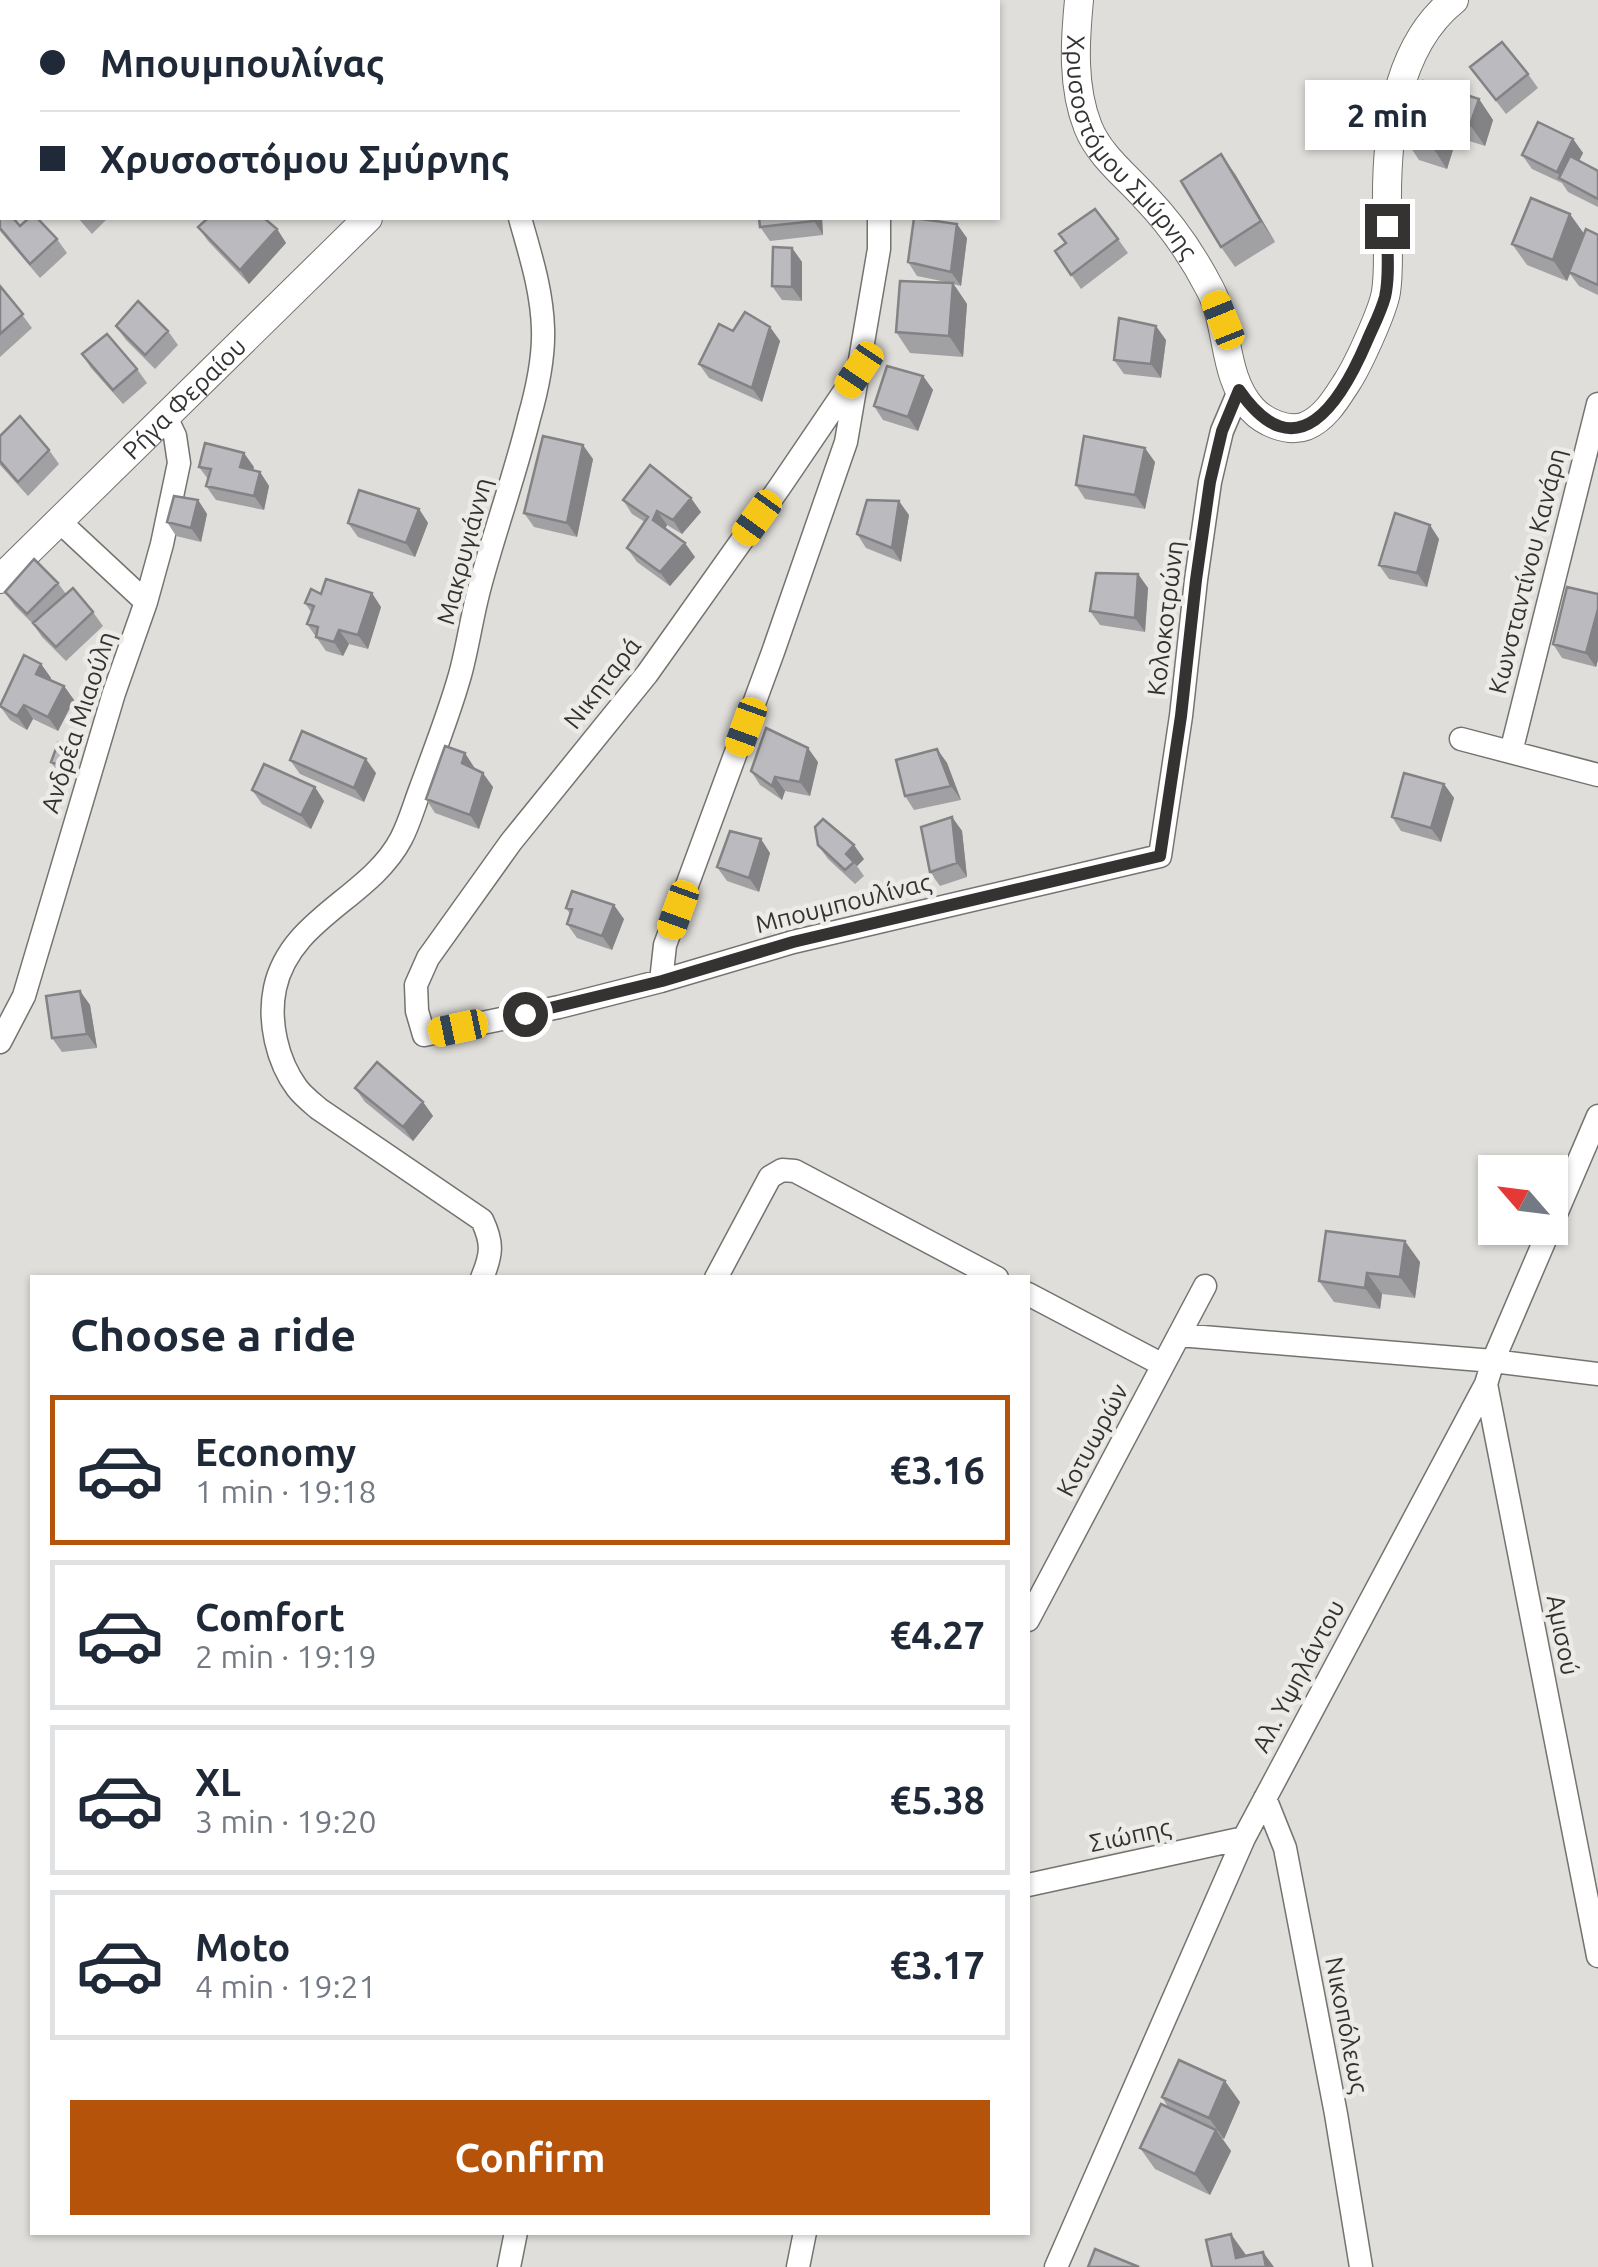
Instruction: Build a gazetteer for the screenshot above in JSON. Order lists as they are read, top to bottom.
{
  "streets": {
    "street": [
      "Χρυσοστόμου Σμύρνης",
      "Ρήγα Φεραίου",
      "Μακρυγιάννη",
      "Κωνσταντίνου Κανάρη",
      "Κολοκοτρώνη",
      "Νικηταρά",
      "Ανδρέα Μιαούλη",
      "Μπουμπουλίνας",
      "Κοτυωρών",
      "Αμισού",
      "Αλ. Υψηλάντου",
      "Σιώπης",
      "Νικοπόλεως"
    ]
  },
  "crossings": [
    ["Χρυσοστόμου Σμύρνης", "Κολοκοτρώνη"],
    ["Ρήγα Φεραίου", "Ανδρέα Μιαούλη"],
    ["Κολοκοτρώνη", "Μπουμπουλίνας"],
    ["Νικηταρά", "Μπουμπουλίνας"],
    ["Αμισού", "Αλ. Υψηλάντου"],
    ["Αλ. Υψηλάντου", "Σιώπης"],
    ["Αλ. Υψηλάντου", "Νικοπόλεως"]
  ],
  "north": "top left",
  "page": {
    "banner": ["Μπουμπουλίνας", "Χρυσοστόμου Σμύρνης"],
    "bubble": "2 min",
    "heading": "Choose a ride",
    "list": [
      {
        "name": "Economy",
        "note": "1 min · 19:18",
        "value": "€3.16"
      },
      {
        "name": "Comfort",
        "note": "2 min · 19:19",
        "value": "€4.27"
      },
      {
        "name": "XL",
        "note": "3 min · 19:20",
        "value": "€5.38"
      },
      {
        "name": "Moto",
        "note": "4 min · 19:21",
        "value": "€3.17"
      }
    ],
    "buttons": "Confirm"
  }
}
